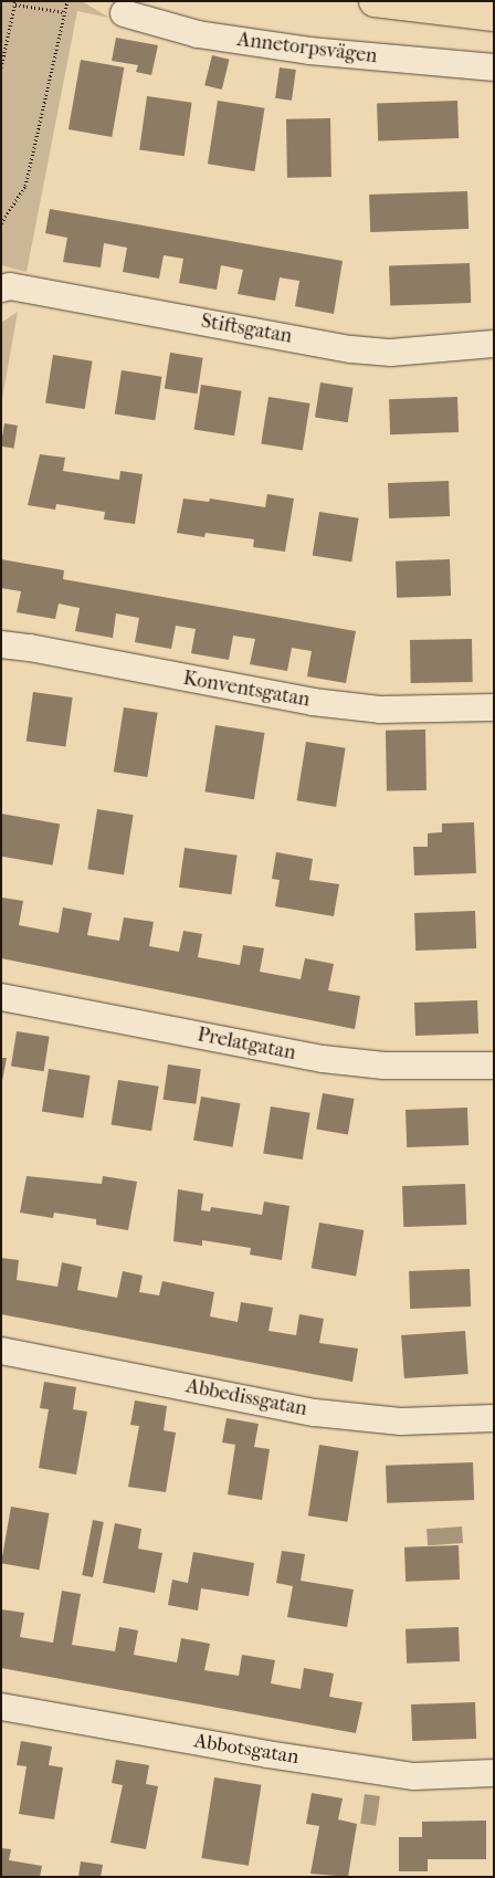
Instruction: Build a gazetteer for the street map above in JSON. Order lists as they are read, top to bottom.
{
  "streets": {
    "street": [
      "Annetorpsvägen",
      "Stiftsgatan",
      "Konventsgatan",
      "Prelatgatan",
      "Abbedissgatan",
      "Abbotsgatan"
    ]
  }
}
